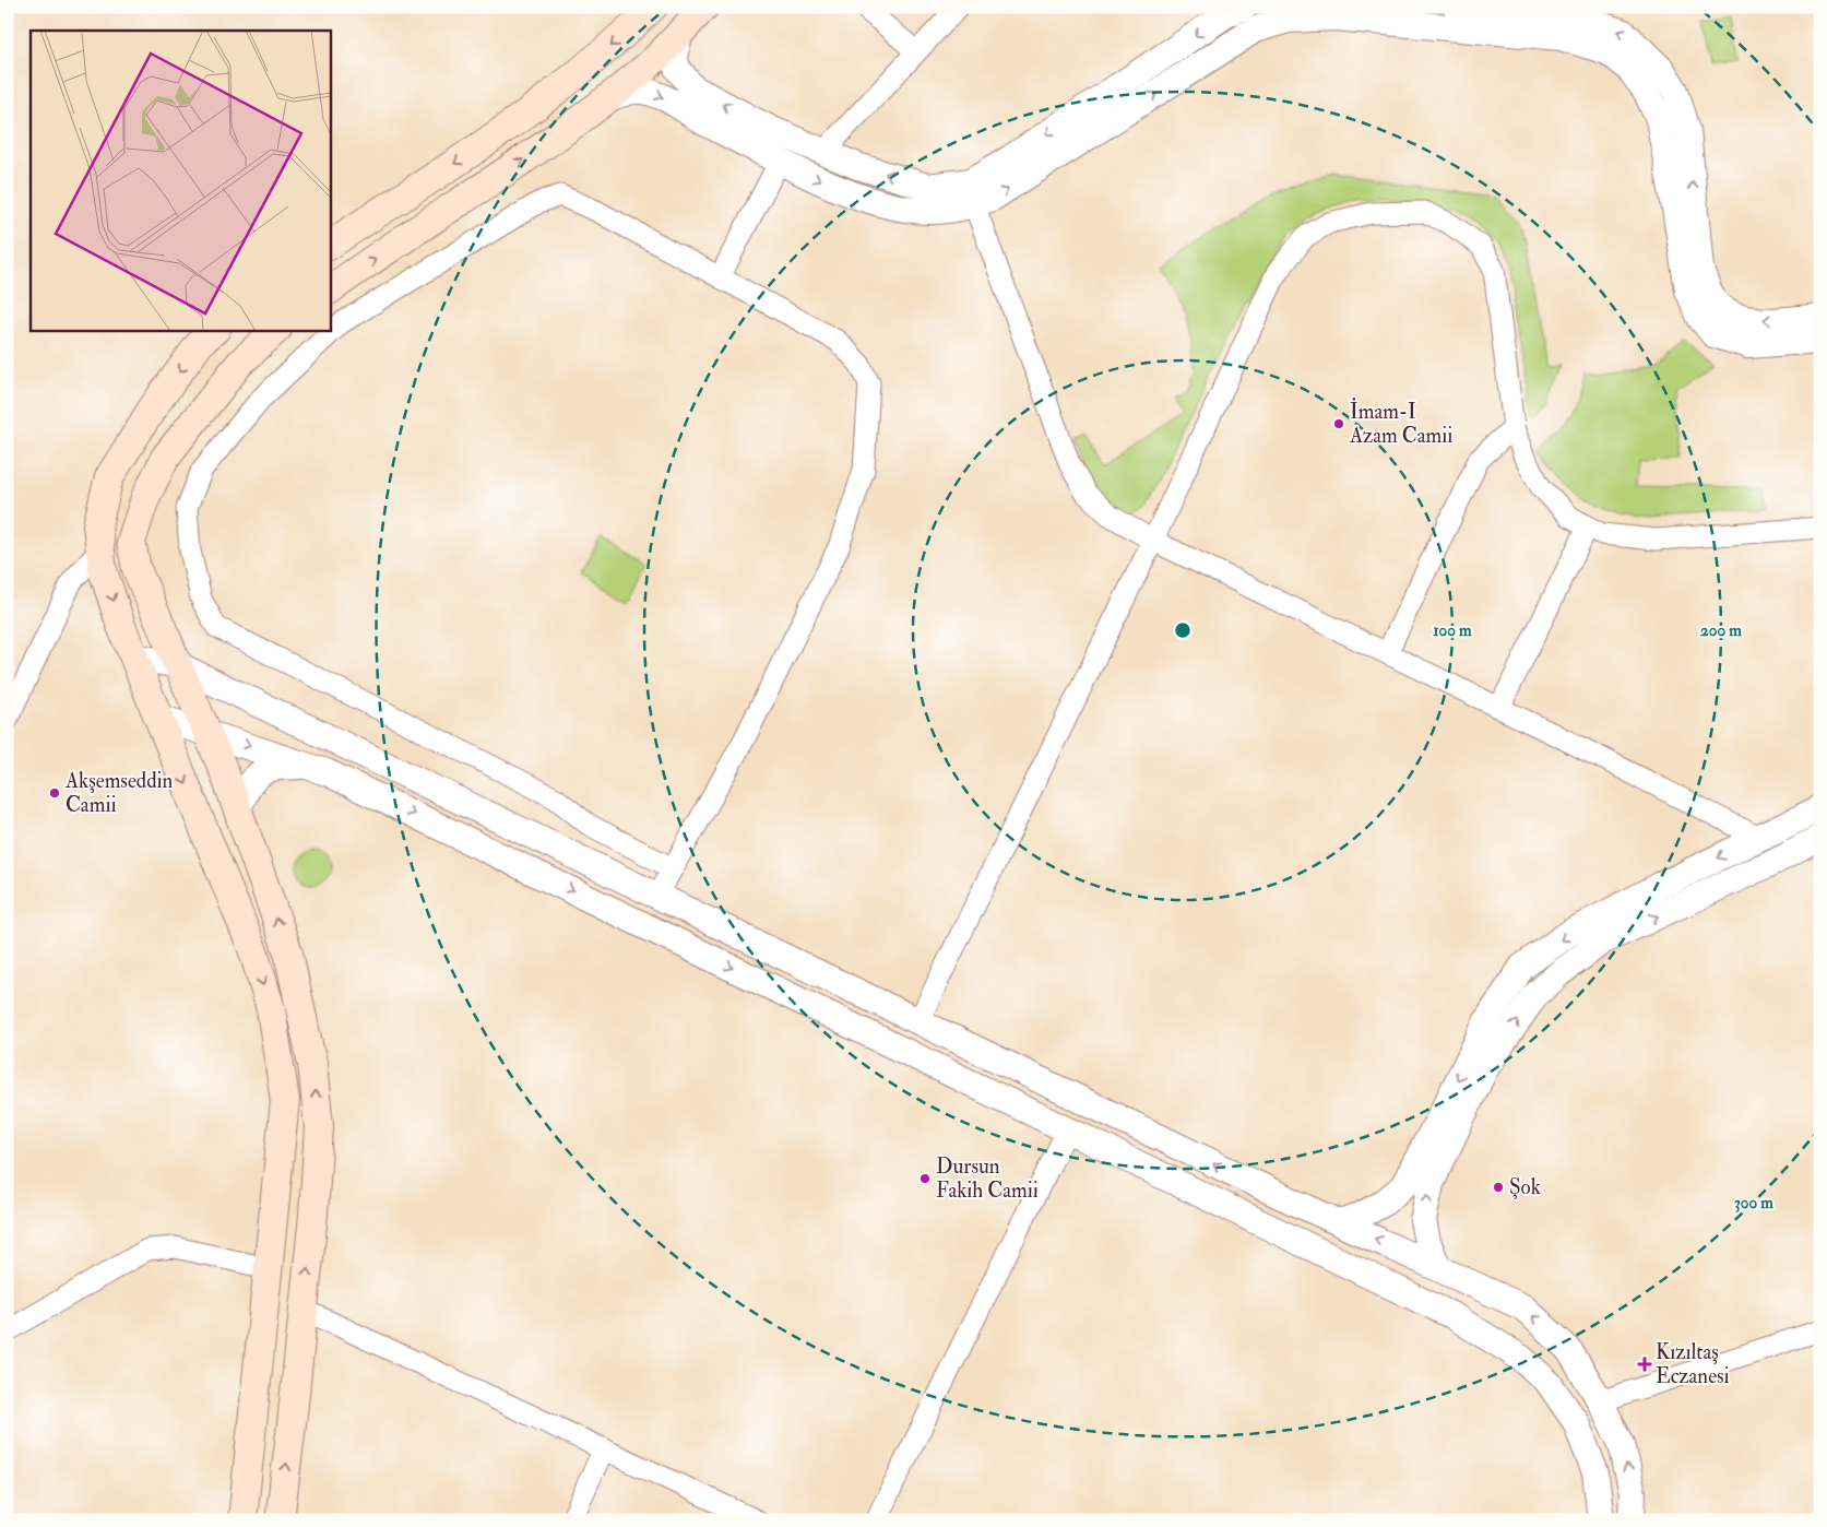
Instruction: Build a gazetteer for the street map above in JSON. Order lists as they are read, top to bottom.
{
  "places": {
    "other": [
      "İmam-I Azam Camii",
      "Akşemseddin Camii",
      "Dursun Fakih Camii",
      "Şok"
    ],
    "health": ["Kızıltaş Eczanesi"]
  },
  "rings": ["100 m", "200 m", "300 m"]
}
